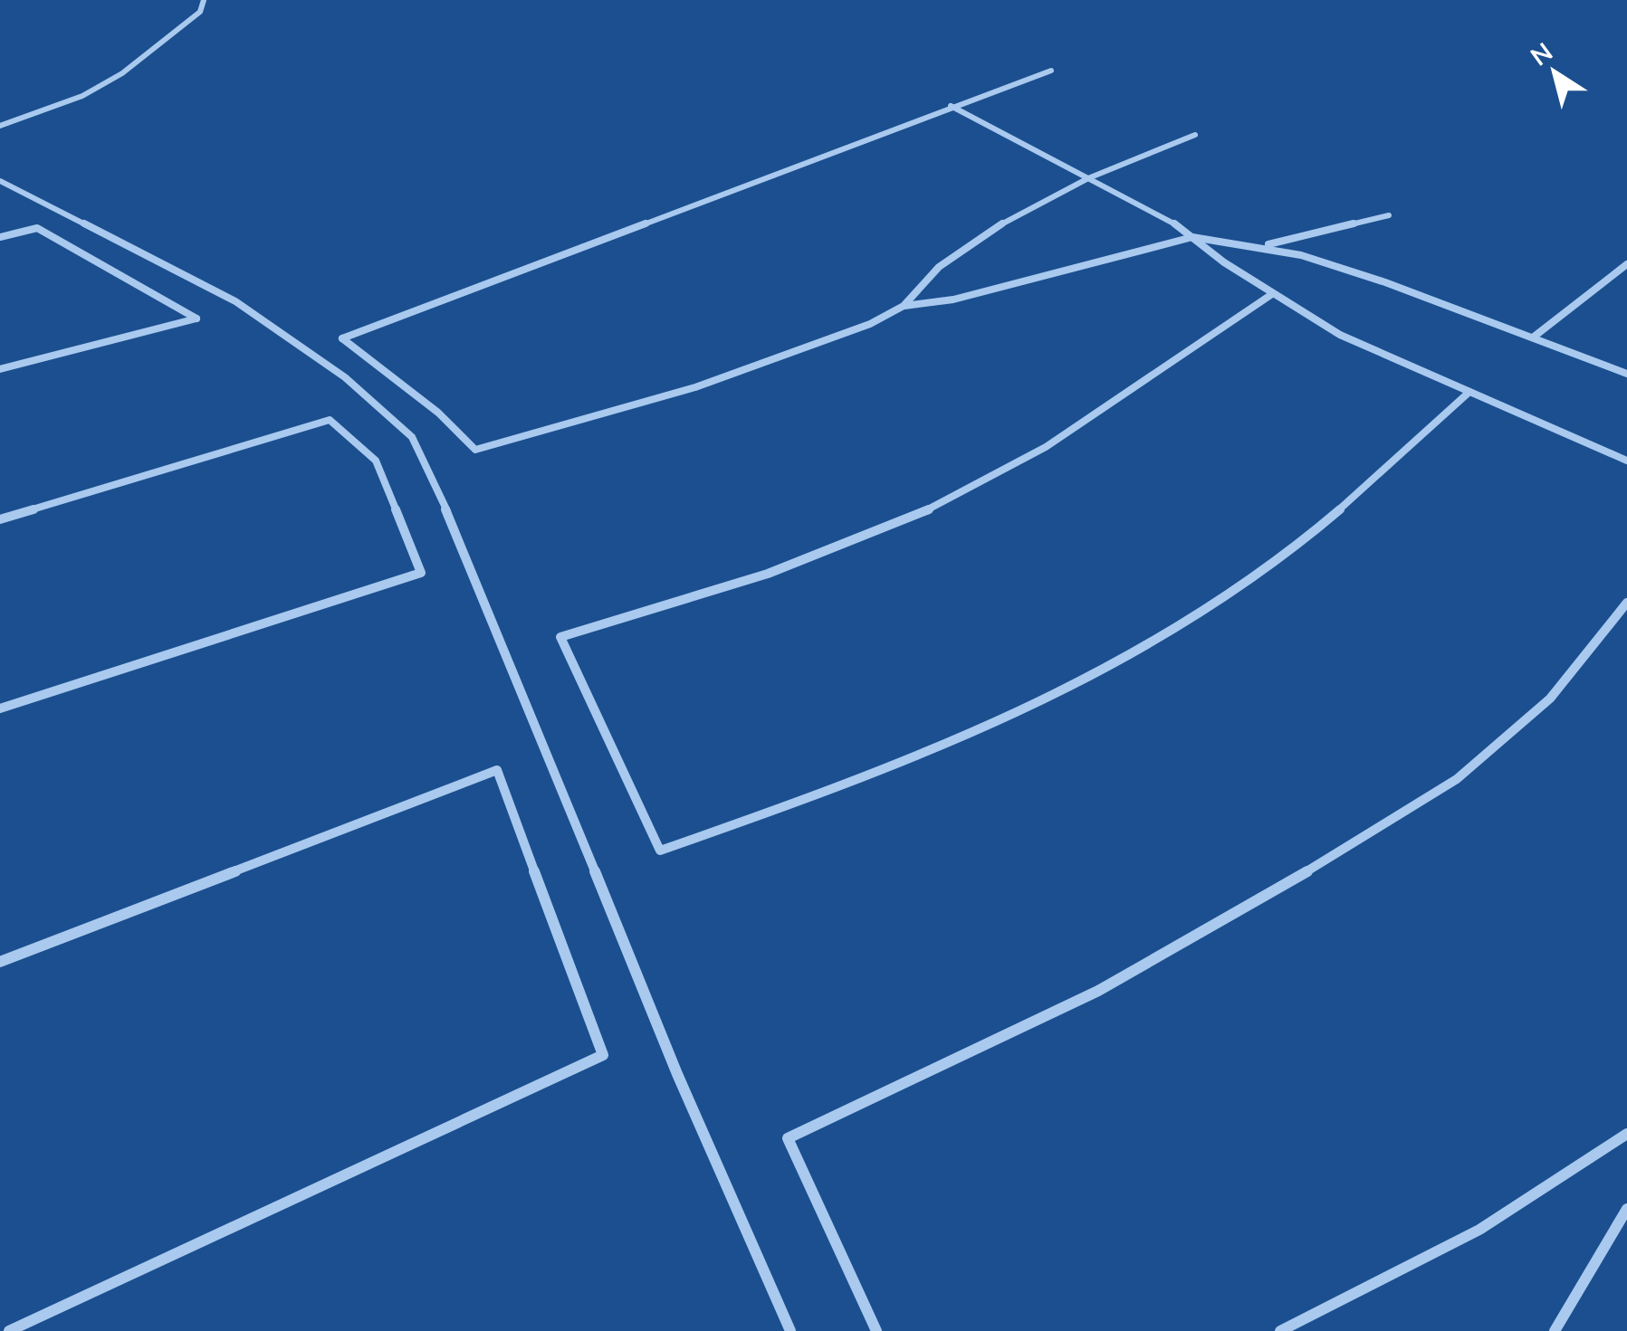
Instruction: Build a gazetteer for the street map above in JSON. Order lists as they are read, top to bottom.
{
  "north": "top left"
}
